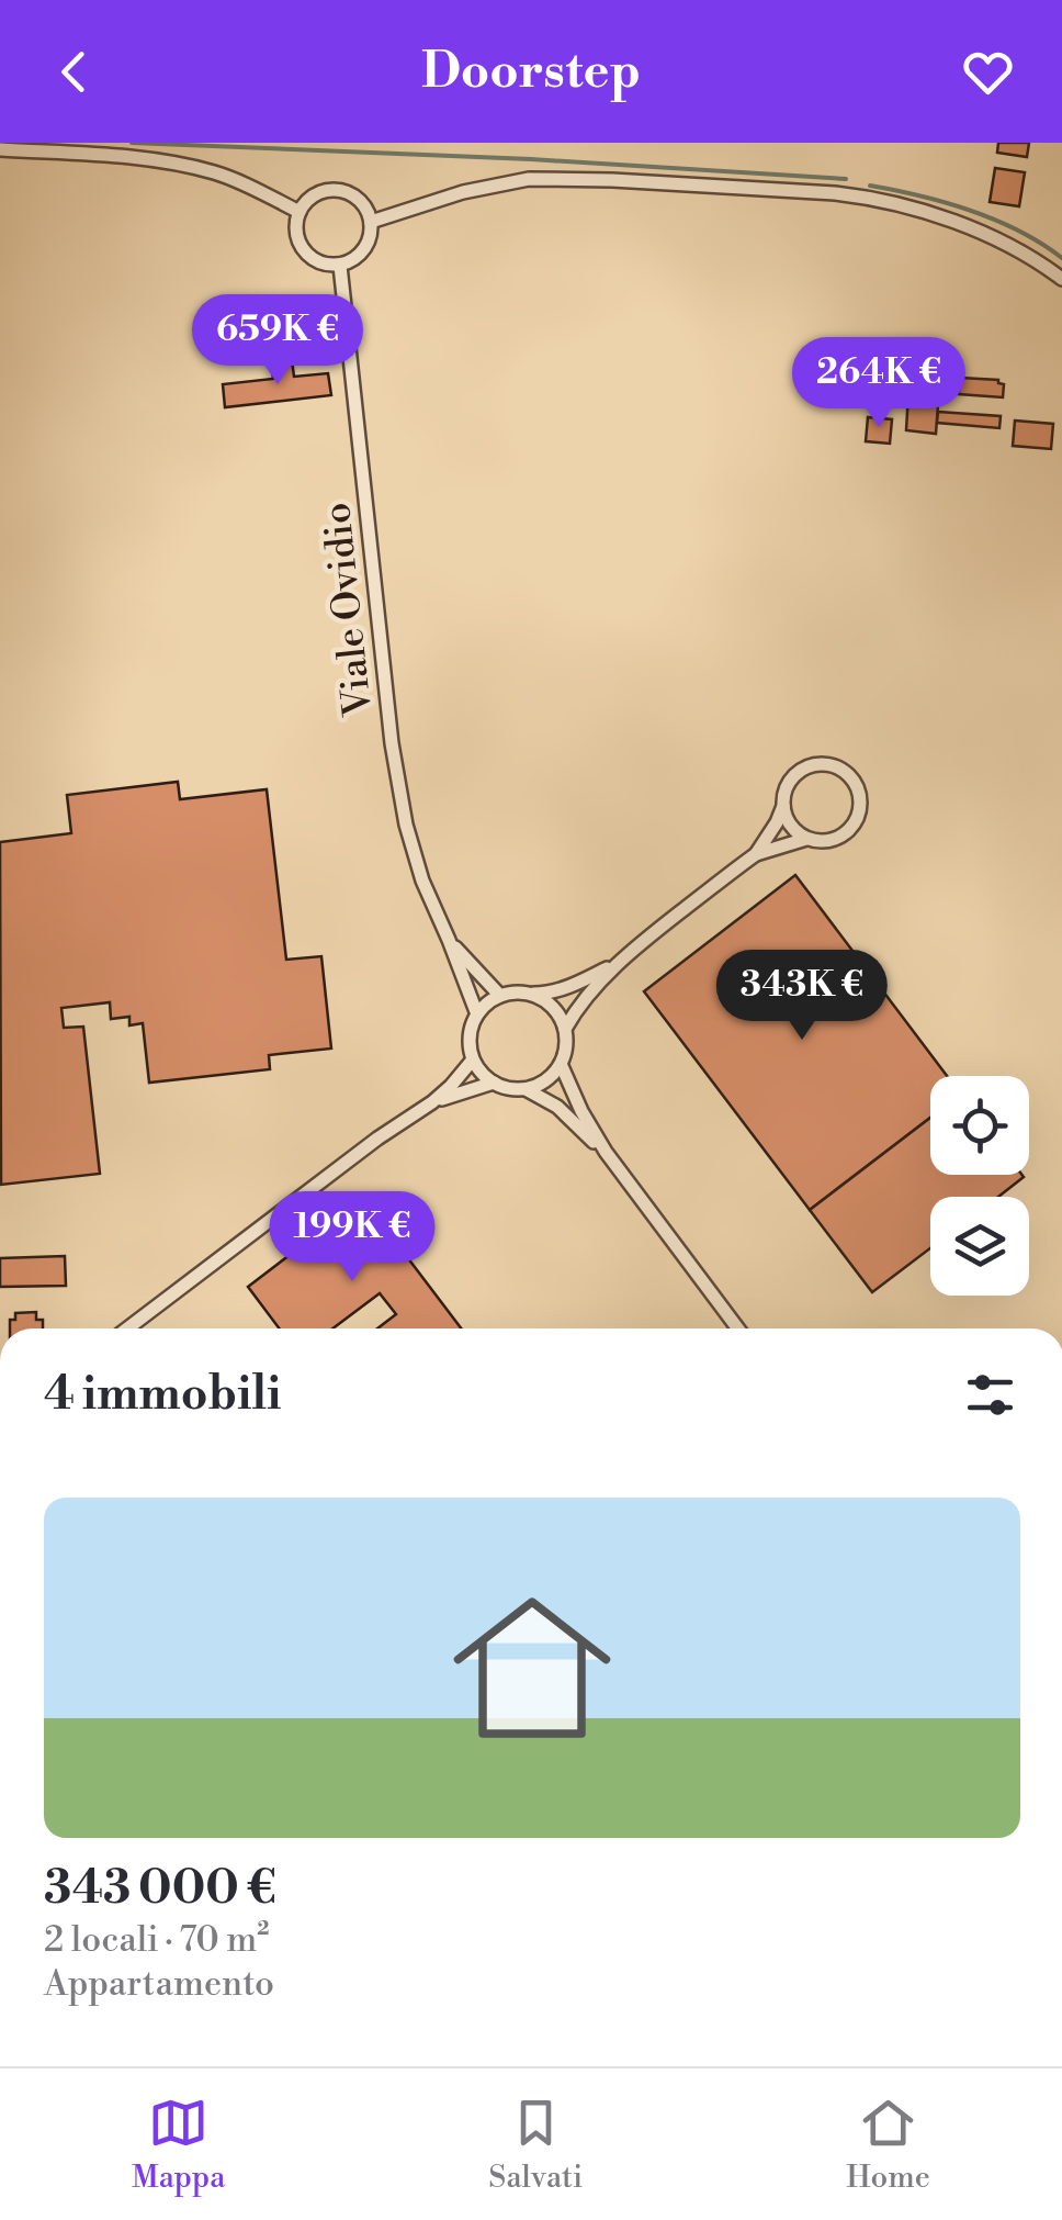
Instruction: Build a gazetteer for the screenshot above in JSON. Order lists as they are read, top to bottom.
{
  "streets": {
    "street": ["Viale Ovidio"]
  },
  "page": {
    "header": "Doorstep",
    "price": [
      "659K €",
      "264K €",
      "343K €",
      "199K €"
    ],
    "heading": "4 immobili",
    "list": [
      {
        "name": "343 000 €",
        "note": "2 locali · 70 m² · Appartamento"
      }
    ],
    "tabs": ["Mappa", "Salvati", "Home"]
  }
}
